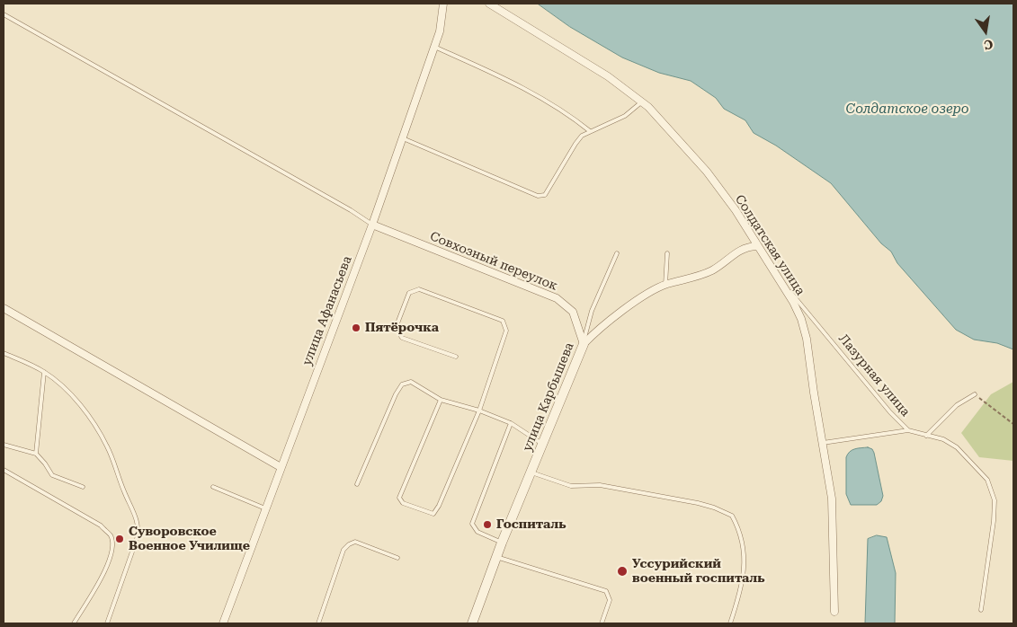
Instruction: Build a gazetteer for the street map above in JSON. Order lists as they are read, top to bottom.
{
  "streets": {
    "street": [
      "Солдатская улица",
      "Совхозный переулок",
      "улица Афанасьева",
      "улица Карбышева"
    ],
    "lane": ["Лазурная улица"]
  },
  "crossings": [
    ["Солдатская улица", "Лазурная улица"],
    ["Солдатская улица", "улица Карбышева"],
    ["Совхозный переулок", "улица Афанасьева"],
    ["Совхозный переулок", "улица Карбышева"]
  ],
  "water": ["Солдатское озеро"],
  "places": [
    "Пятёрочка",
    "Госпиталь",
    "Суворовское Военное Училище",
    "Уссурийский военный госпиталь"
  ],
  "north": "bottom"
}
